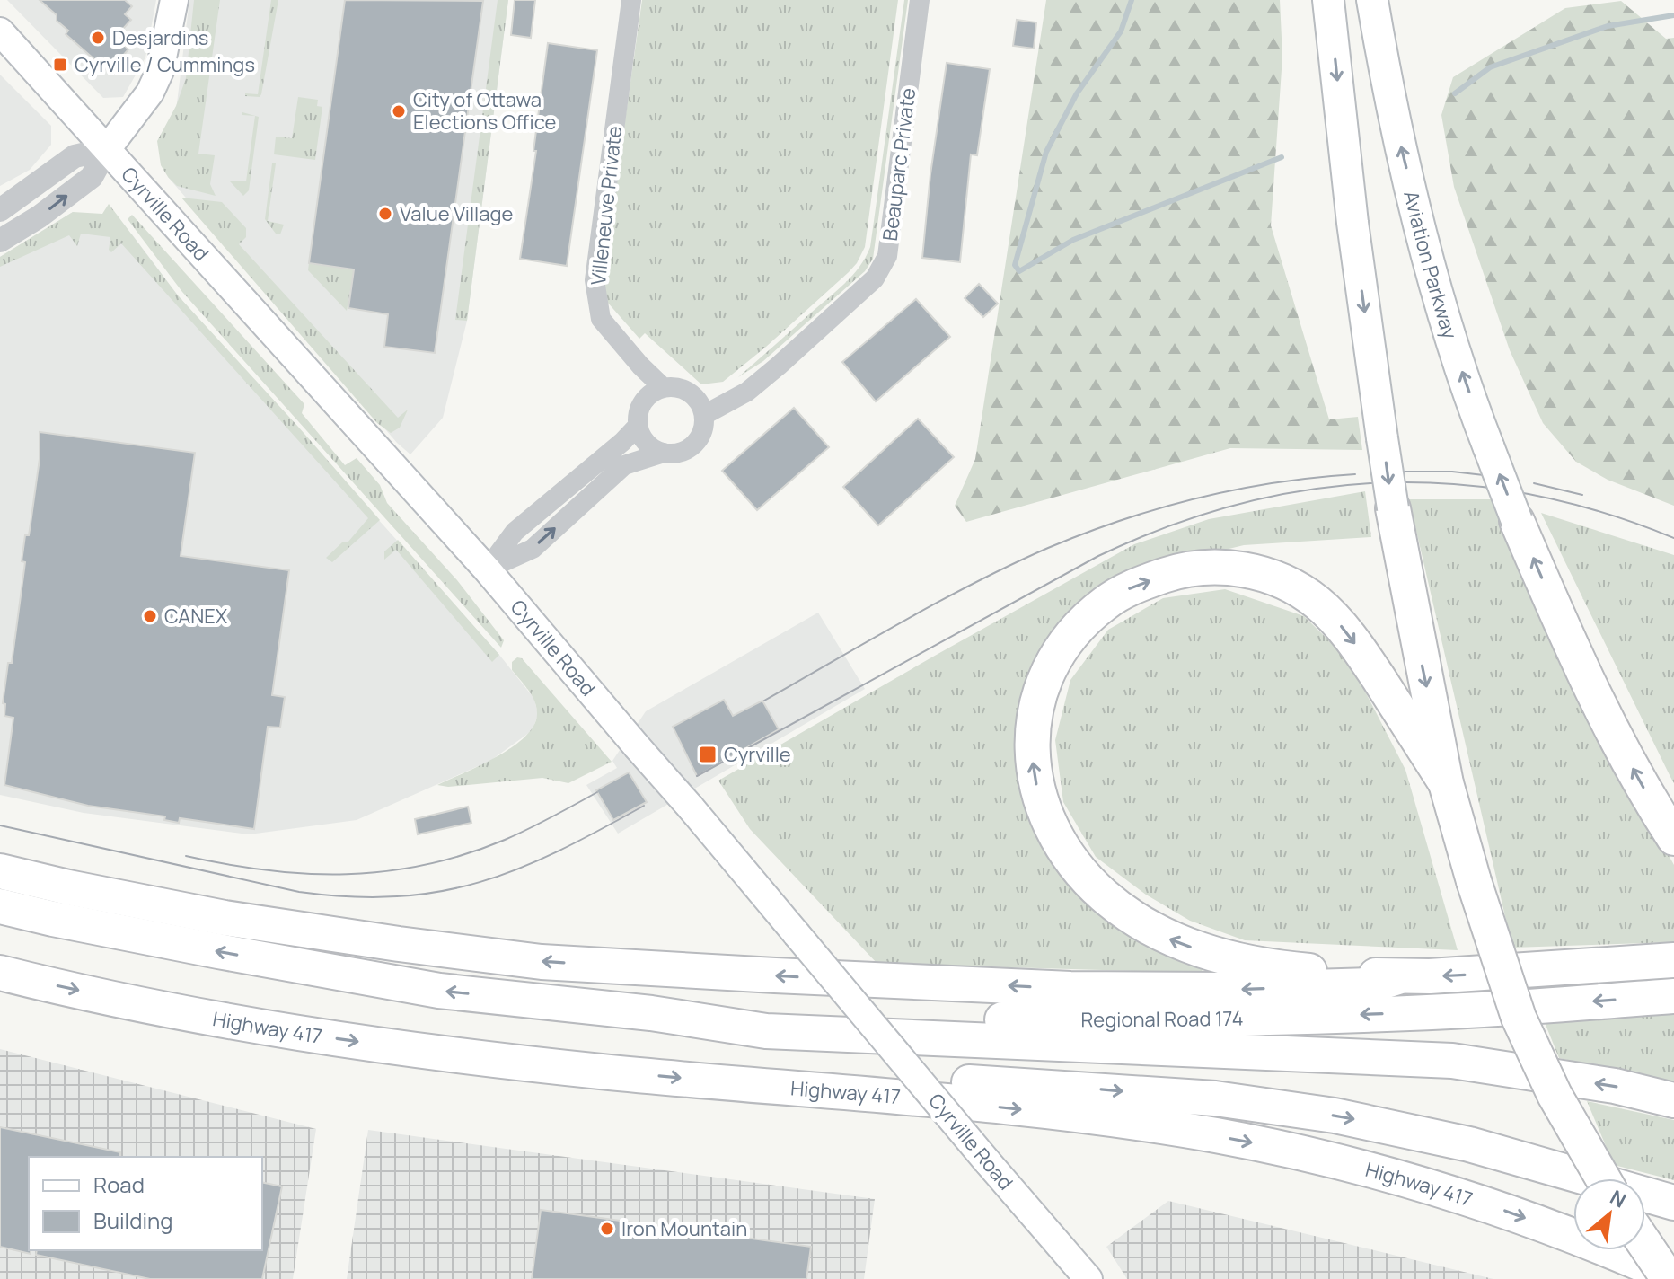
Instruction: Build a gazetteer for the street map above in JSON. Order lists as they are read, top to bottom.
{
  "streets": {
    "highway": ["Regional Road 174", "Highway 417"],
    "main road": ["Cyrville Road", "Aviation Parkway"],
    "street": ["Beauparc Private", "Villeneuve Private"]
  },
  "crossings": [
    ["Beauparc Private", "Villeneuve Private"]
  ],
  "places": {
    "other": [
      "Desjardins",
      "City of Ottawa Elections Office",
      "Value Village",
      "CANEX",
      "Iron Mountain"
    ],
    "transit": ["Cyrville / Cummings", "Cyrville"]
  },
  "legend": ["Road", "Building"],
  "north": "top right"
}
